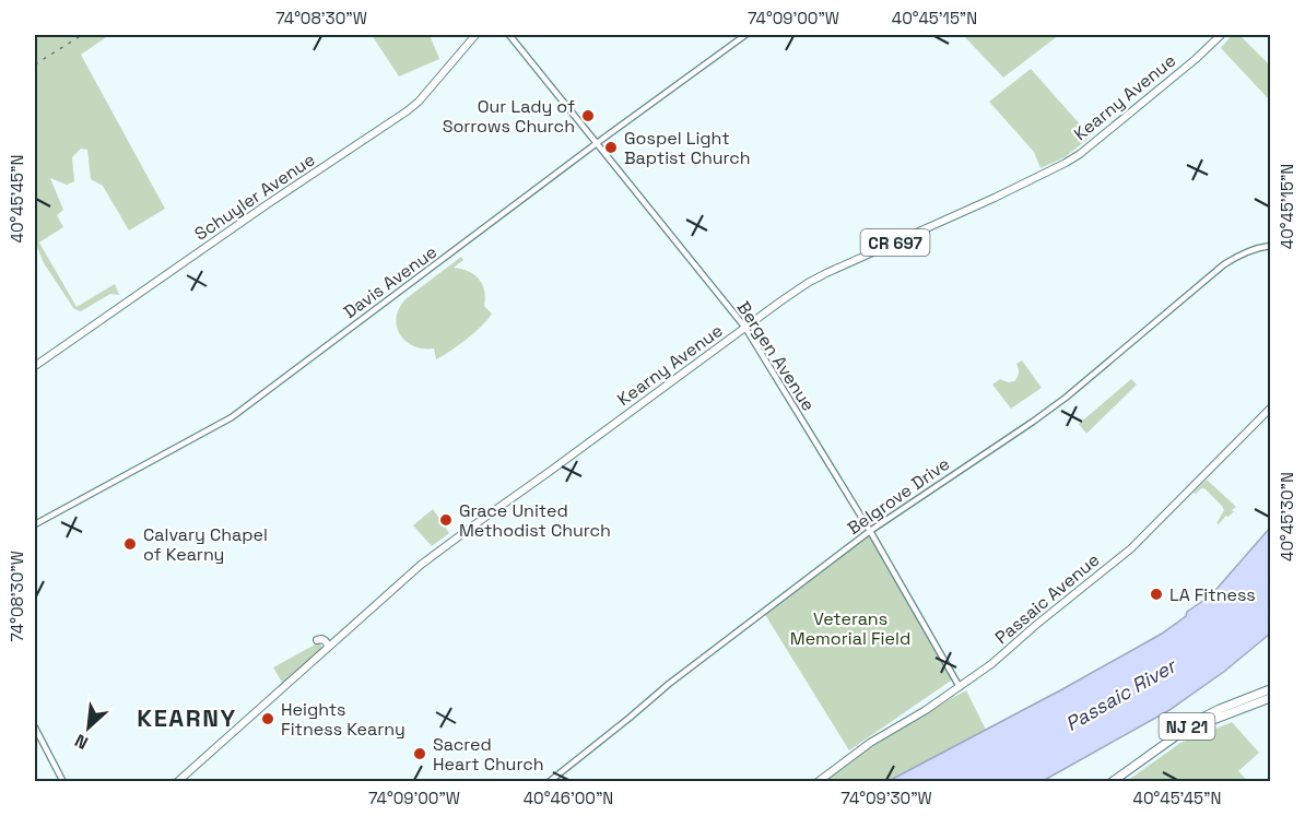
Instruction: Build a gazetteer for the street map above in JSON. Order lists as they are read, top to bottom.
{
  "streets": {
    "highway": ["NJ 21"],
    "main road": [
      "Kearny Avenue",
      "Schuyler Avenue",
      "CR 697",
      "Passaic Avenue"
    ],
    "street": ["Davis Avenue", "Bergen Avenue", "Belgrove Drive"]
  },
  "crossings": [
    ["Kearny Avenue", "Bergen Avenue"],
    ["Davis Avenue", "Bergen Avenue"],
    ["Bergen Avenue", "Belgrove Drive"],
    ["Bergen Avenue", "Passaic Avenue"]
  ],
  "districts": ["KEARNY"],
  "water": ["Passaic River"],
  "parks": ["Veterans Memorial Field"],
  "places": [
    "Our Lady of Sorrows Church",
    "Gospel Light Baptist Church",
    "Grace United Methodist Church",
    "Calvary Chapel of Kearny",
    "LA Fitness",
    "Heights Fitness Kearny",
    "Sacred Heart Church"
  ],
  "north": "bottom left",
  "coordinates": [
    "74°08'30\"W",
    "74°09'00\"W",
    "40°45'15\"N",
    "40°45'45\"N",
    "40°45'30\"N",
    "40°46'00\"N",
    "74°09'30\"W"
  ]
}
